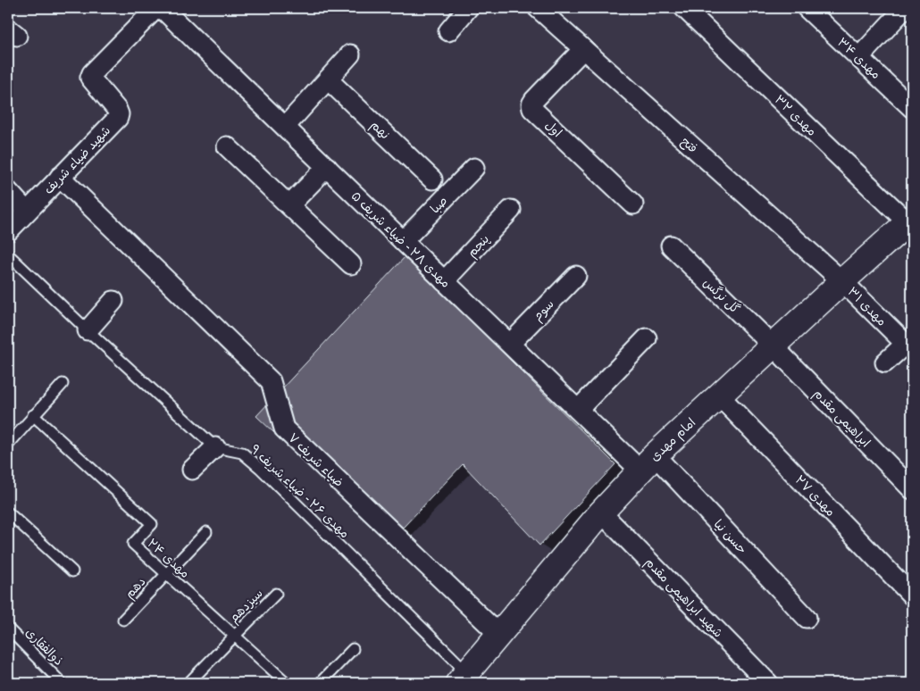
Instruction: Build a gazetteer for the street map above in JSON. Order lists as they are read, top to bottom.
{
  "streets": {
    "main road": ["امام مهدی"],
    "street": [
      "مهدی ۳۴",
      "مهدی ۳۲",
      "اول",
      "نهم",
      "فتح",
      "شهید ضیاء شریف",
      "صبا",
      "مهدی ۲۸ - ضیاء شریف ۵",
      "پنجم",
      "گل نرگس",
      "مهدی ۳۱",
      "سوم",
      "ابراهیمی مقدم",
      "ضیاء شریف ۷",
      "مهدی ۲۷",
      "حسن نیا",
      "شهید ابراهیمی مقدم"
    ],
    "lane": [
      "مهدی ۲۶ - ضیاء شریف ۹",
      "مهدی ۲۴",
      "دهم",
      "سیزدهم",
      "ذوالفقاری"
    ]
  },
  "crossings": [
    ["مهدی ۳۲", "امام مهدی"],
    ["اول", "فتح"],
    ["فتح", "مهدی ۳۱"],
    ["فتح", "امام مهدی"],
    ["شهید ضیاء شریف", "ضیاء شریف ۷"],
    ["صبا", "مهدی ۲۸ - ضیاء شریف ۵"],
    ["مهدی ۲۸ - ضیاء شریف ۵", "پنجم"],
    ["مهدی ۲۸ - ضیاء شریف ۵", "سوم"],
    ["مهدی ۲۸ - ضیاء شریف ۵", "امام مهدی"],
    ["مهدی ۲۸ - ضیاء شریف ۵", "حسن نیا"],
    ["گل نرگس", "ابراهیمی مقدم"],
    ["گل نرگس", "امام مهدی"],
    ["مهدی ۳۱", "امام مهدی"],
    ["ابراهیمی مقدم", "امام مهدی"],
    ["امام مهدی", "ضیاء شریف ۷"],
    ["امام مهدی", "مهدی ۲۶ - ضیاء شریف ۹"],
    ["امام مهدی", "مهدی ۲۷"],
    ["امام مهدی", "حسن نیا"],
    ["امام مهدی", "شهید ابراهیمی مقدم"],
    ["مهدی ۲۴", "دهم"],
    ["مهدی ۲۴", "سیزدهم"]
  ]
}
